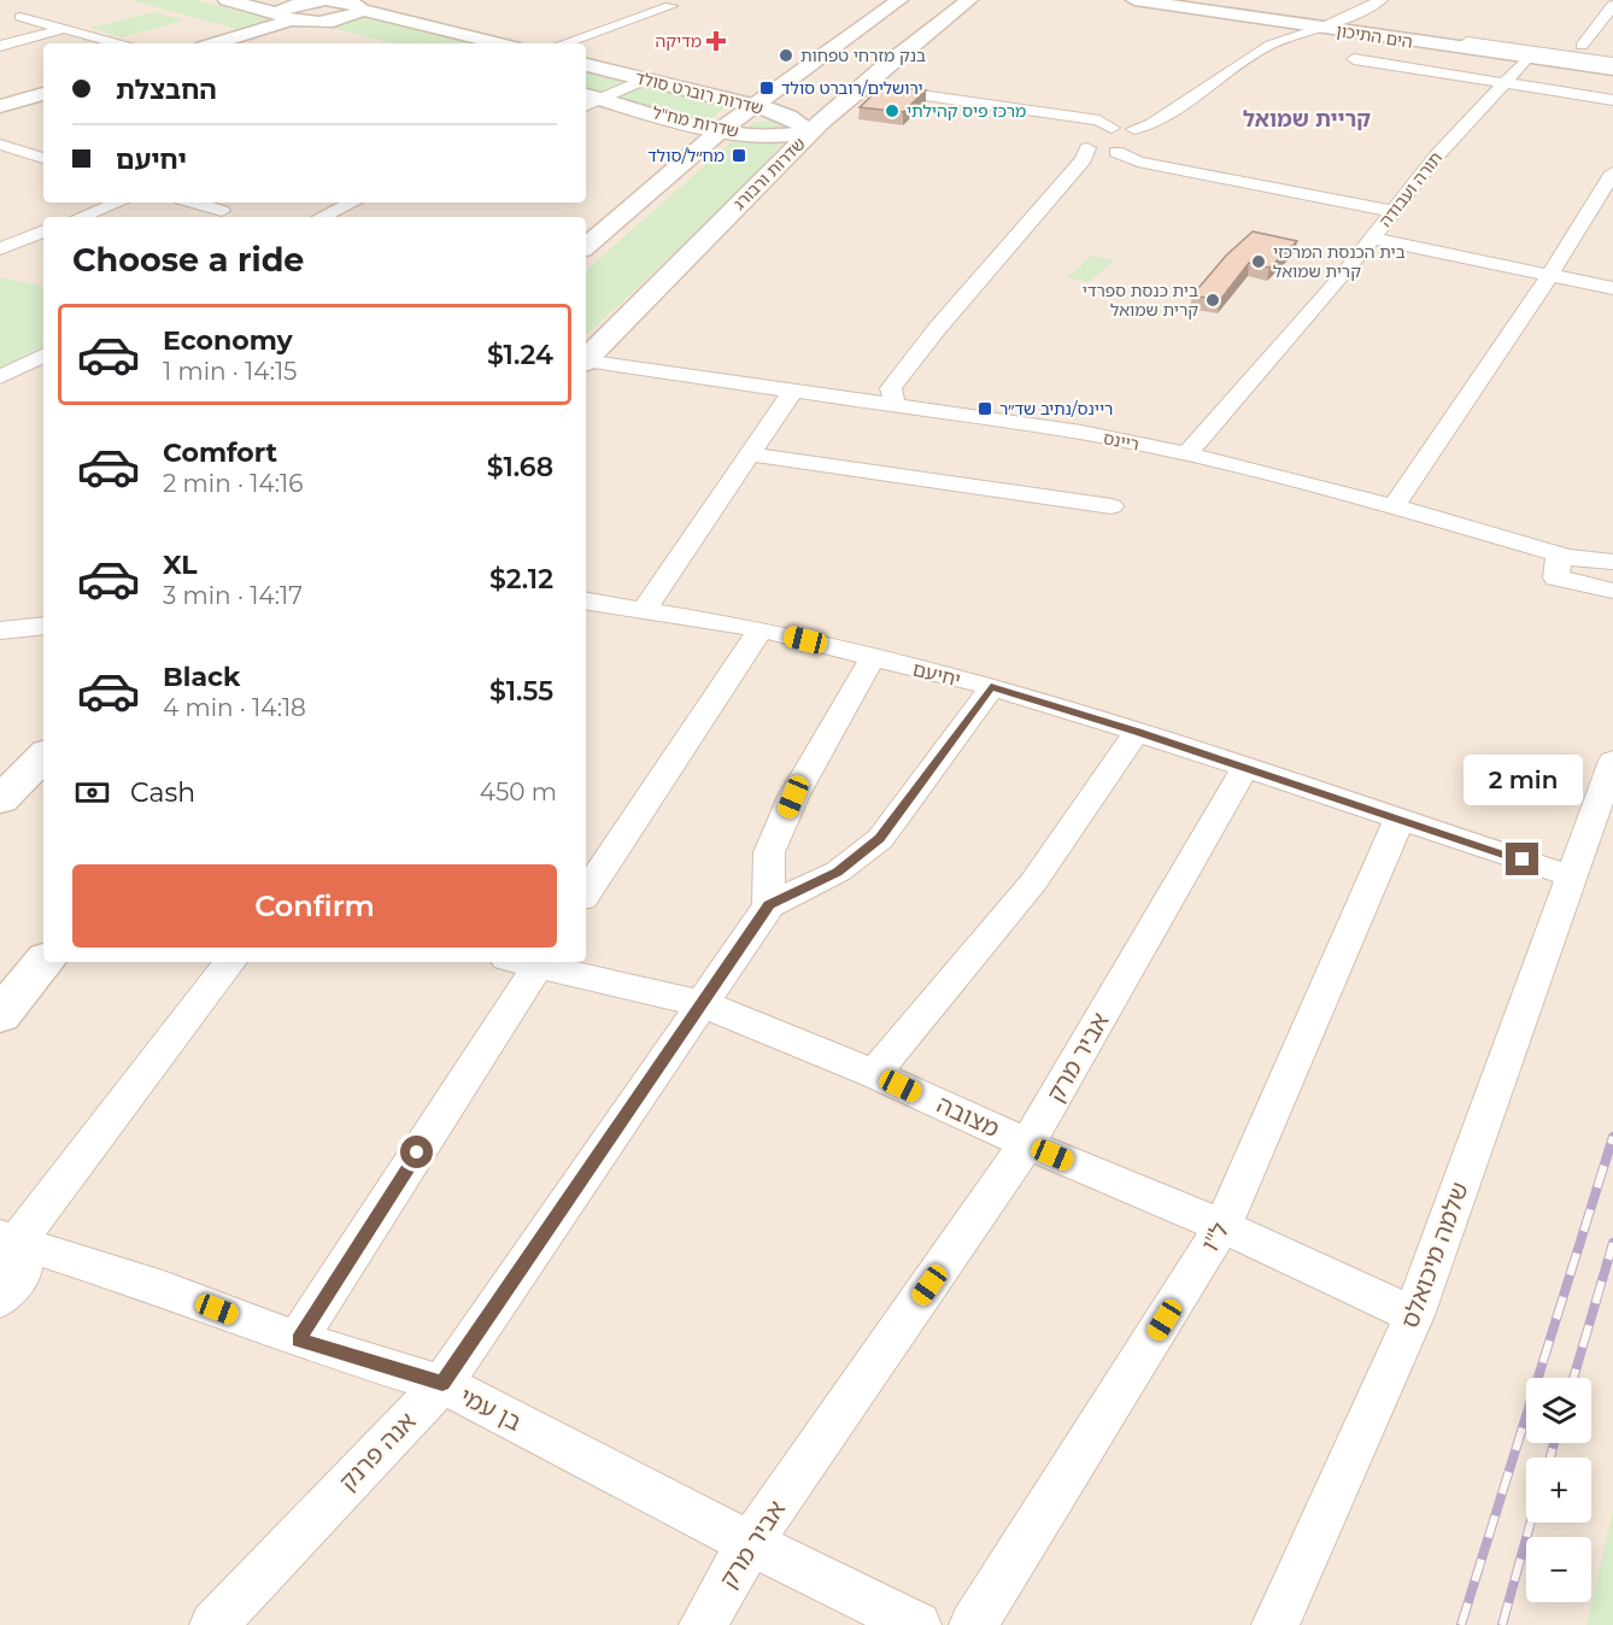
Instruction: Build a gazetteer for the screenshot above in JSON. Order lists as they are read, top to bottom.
{
  "streets": {
    "street": [
      "הים התיכון",
      "שדרות רוברט סולד",
      "שדרות מח\"ל",
      "שדרות ורבורג",
      "תורה ועבודה",
      "ריינס",
      "יחיעם",
      "אביר מרק",
      "מצובה",
      "ל\"ו",
      "שלמה מיכואלס",
      "בן עמי",
      "אנה פרנק"
    ]
  },
  "crossings": [
    ["שדרות רוברט סולד", "שדרות מח\"ל"],
    ["שדרות רוברט סולד", "שדרות ורבורג"],
    ["שדרות מח\"ל", "שדרות ורבורג"],
    ["תורה ועבודה", "ריינס"],
    ["יחיעם", "אביר מרק"],
    ["יחיעם", "ל\"ו"],
    ["יחיעם", "שלמה מיכואלס"],
    ["אביר מרק", "מצובה"],
    ["אביר מרק", "בן עמי"],
    ["מצובה", "ל\"ו"],
    ["מצובה", "שלמה מיכואלס"],
    ["מצובה", "אנה פרנק"],
    ["בן עמי", "אנה פרנק"]
  ],
  "districts": ["קריית שמואל"],
  "places": {
    "health": ["מדיקה"],
    "other": [
      "בנק מזרחי טפחות",
      "מרכז פיס קהילתי",
      "בית הכנסת המרכזי קרית שמואל",
      "בית כנסת ספרדי קרית שמואל"
    ],
    "transit": ["ירושלים/רוברט סולד", "מח״ל/סולד", "ריינס/נתיב שד״ר"]
  },
  "page": {
    "banner": ["החבצלת", "יחיעם"],
    "heading": "Choose a ride",
    "list": [
      {
        "name": "Economy",
        "note": "1 min · 14:15",
        "value": "$1.24"
      },
      {
        "name": "Comfort",
        "note": "2 min · 14:16",
        "value": "$1.68"
      },
      {
        "name": "XL",
        "note": "3 min · 14:17",
        "value": "$2.12"
      },
      {
        "name": "Black",
        "note": "4 min · 14:18",
        "value": "$1.55"
      }
    ],
    "pay": ["Cash", "450 m"],
    "bubble": "2 min",
    "buttons": "Confirm",
    "map_buttons": ["+", "−"]
  }
}
